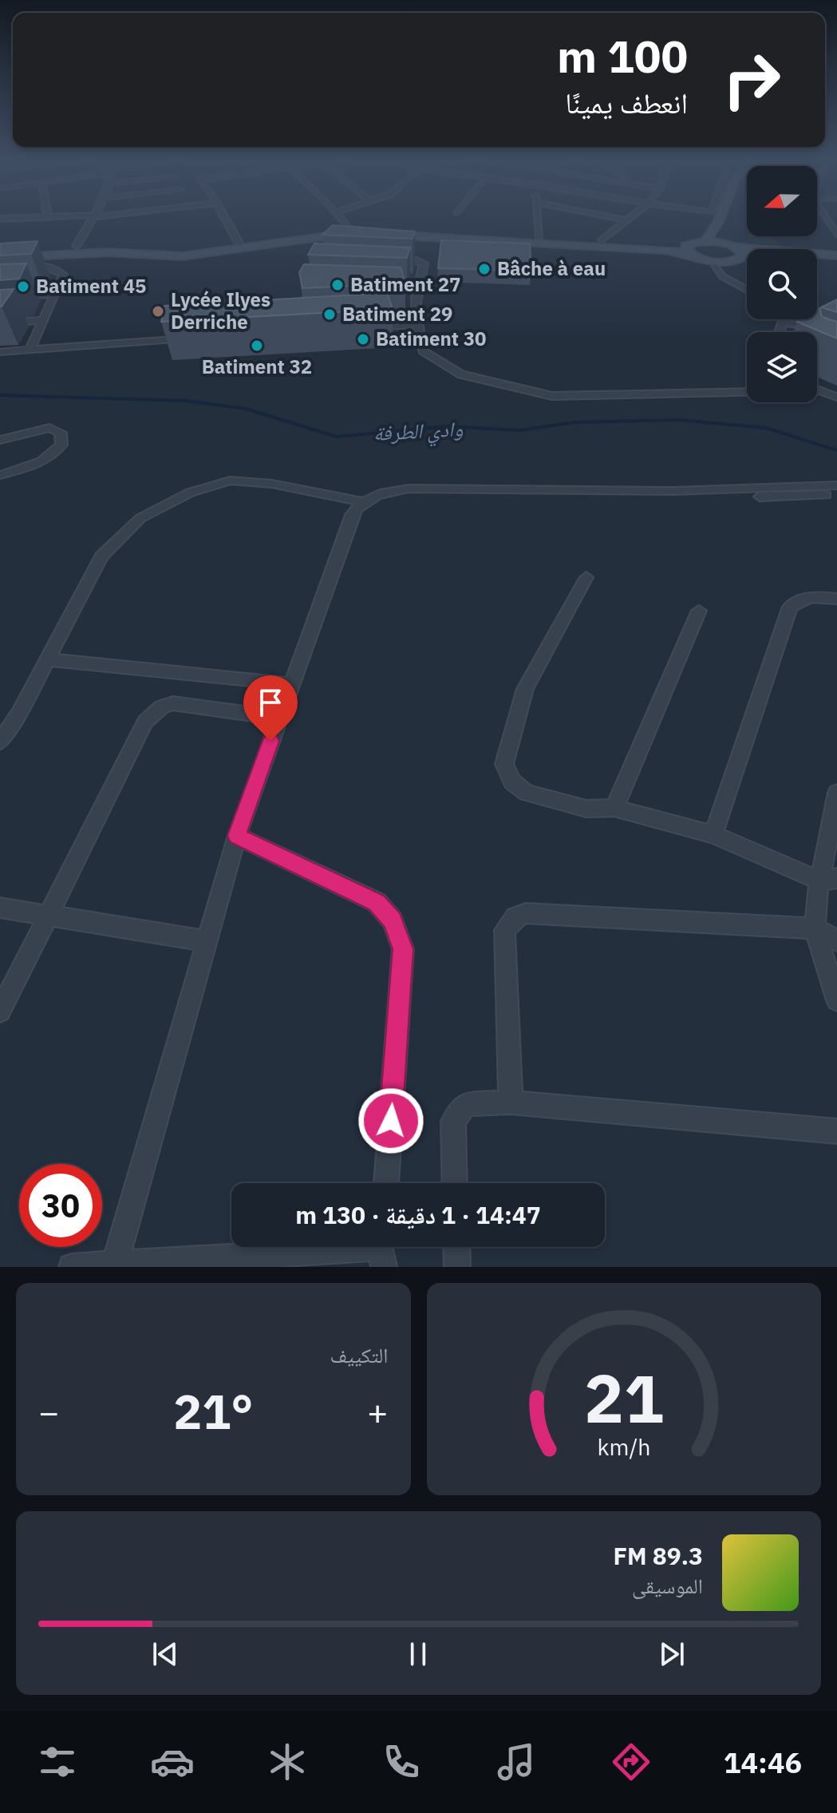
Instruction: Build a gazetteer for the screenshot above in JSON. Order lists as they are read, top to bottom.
{
  "water": ["وادي الطرفة"],
  "places": [
    "Bâche à eau",
    "Batiment 27",
    "Batiment 45",
    "Lycée Ilyes Derriche",
    "Batiment 29",
    "Batiment 30",
    "Batiment 32"
  ],
  "north": "left",
  "page": {
    "turn": ["100 m", "انعطف يمينًا"],
    "limit": "30",
    "trip": "14:47 · 1 دقيقة · 130 m",
    "tile": "التكييف",
    "heat": ["−", "21°", "+"],
    "song": ["89.3 FM", "الموسيقى"],
    "tabs": "14:46",
    "gauge": ["21", "km/h"]
  }
}
